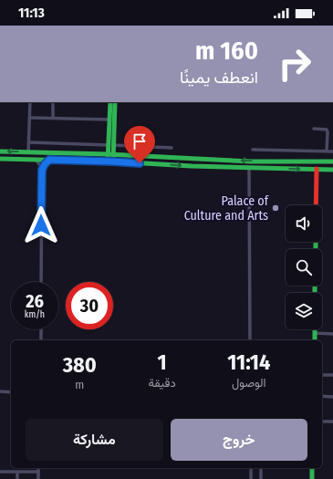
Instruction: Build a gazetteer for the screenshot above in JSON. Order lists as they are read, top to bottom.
{
  "places": ["Palace of Culture and Arts"],
  "page": {
    "status": "11:13",
    "turn": ["160 m", "انعطف يمينًا"],
    "speed": "26 km/h",
    "limit": "30",
    "eta": [
      "11:14",
      "الوصول",
      "1",
      "دقيقة",
      "380",
      "m"
    ],
    "buttons": ["خروج", "مشاركة"]
  }
}
